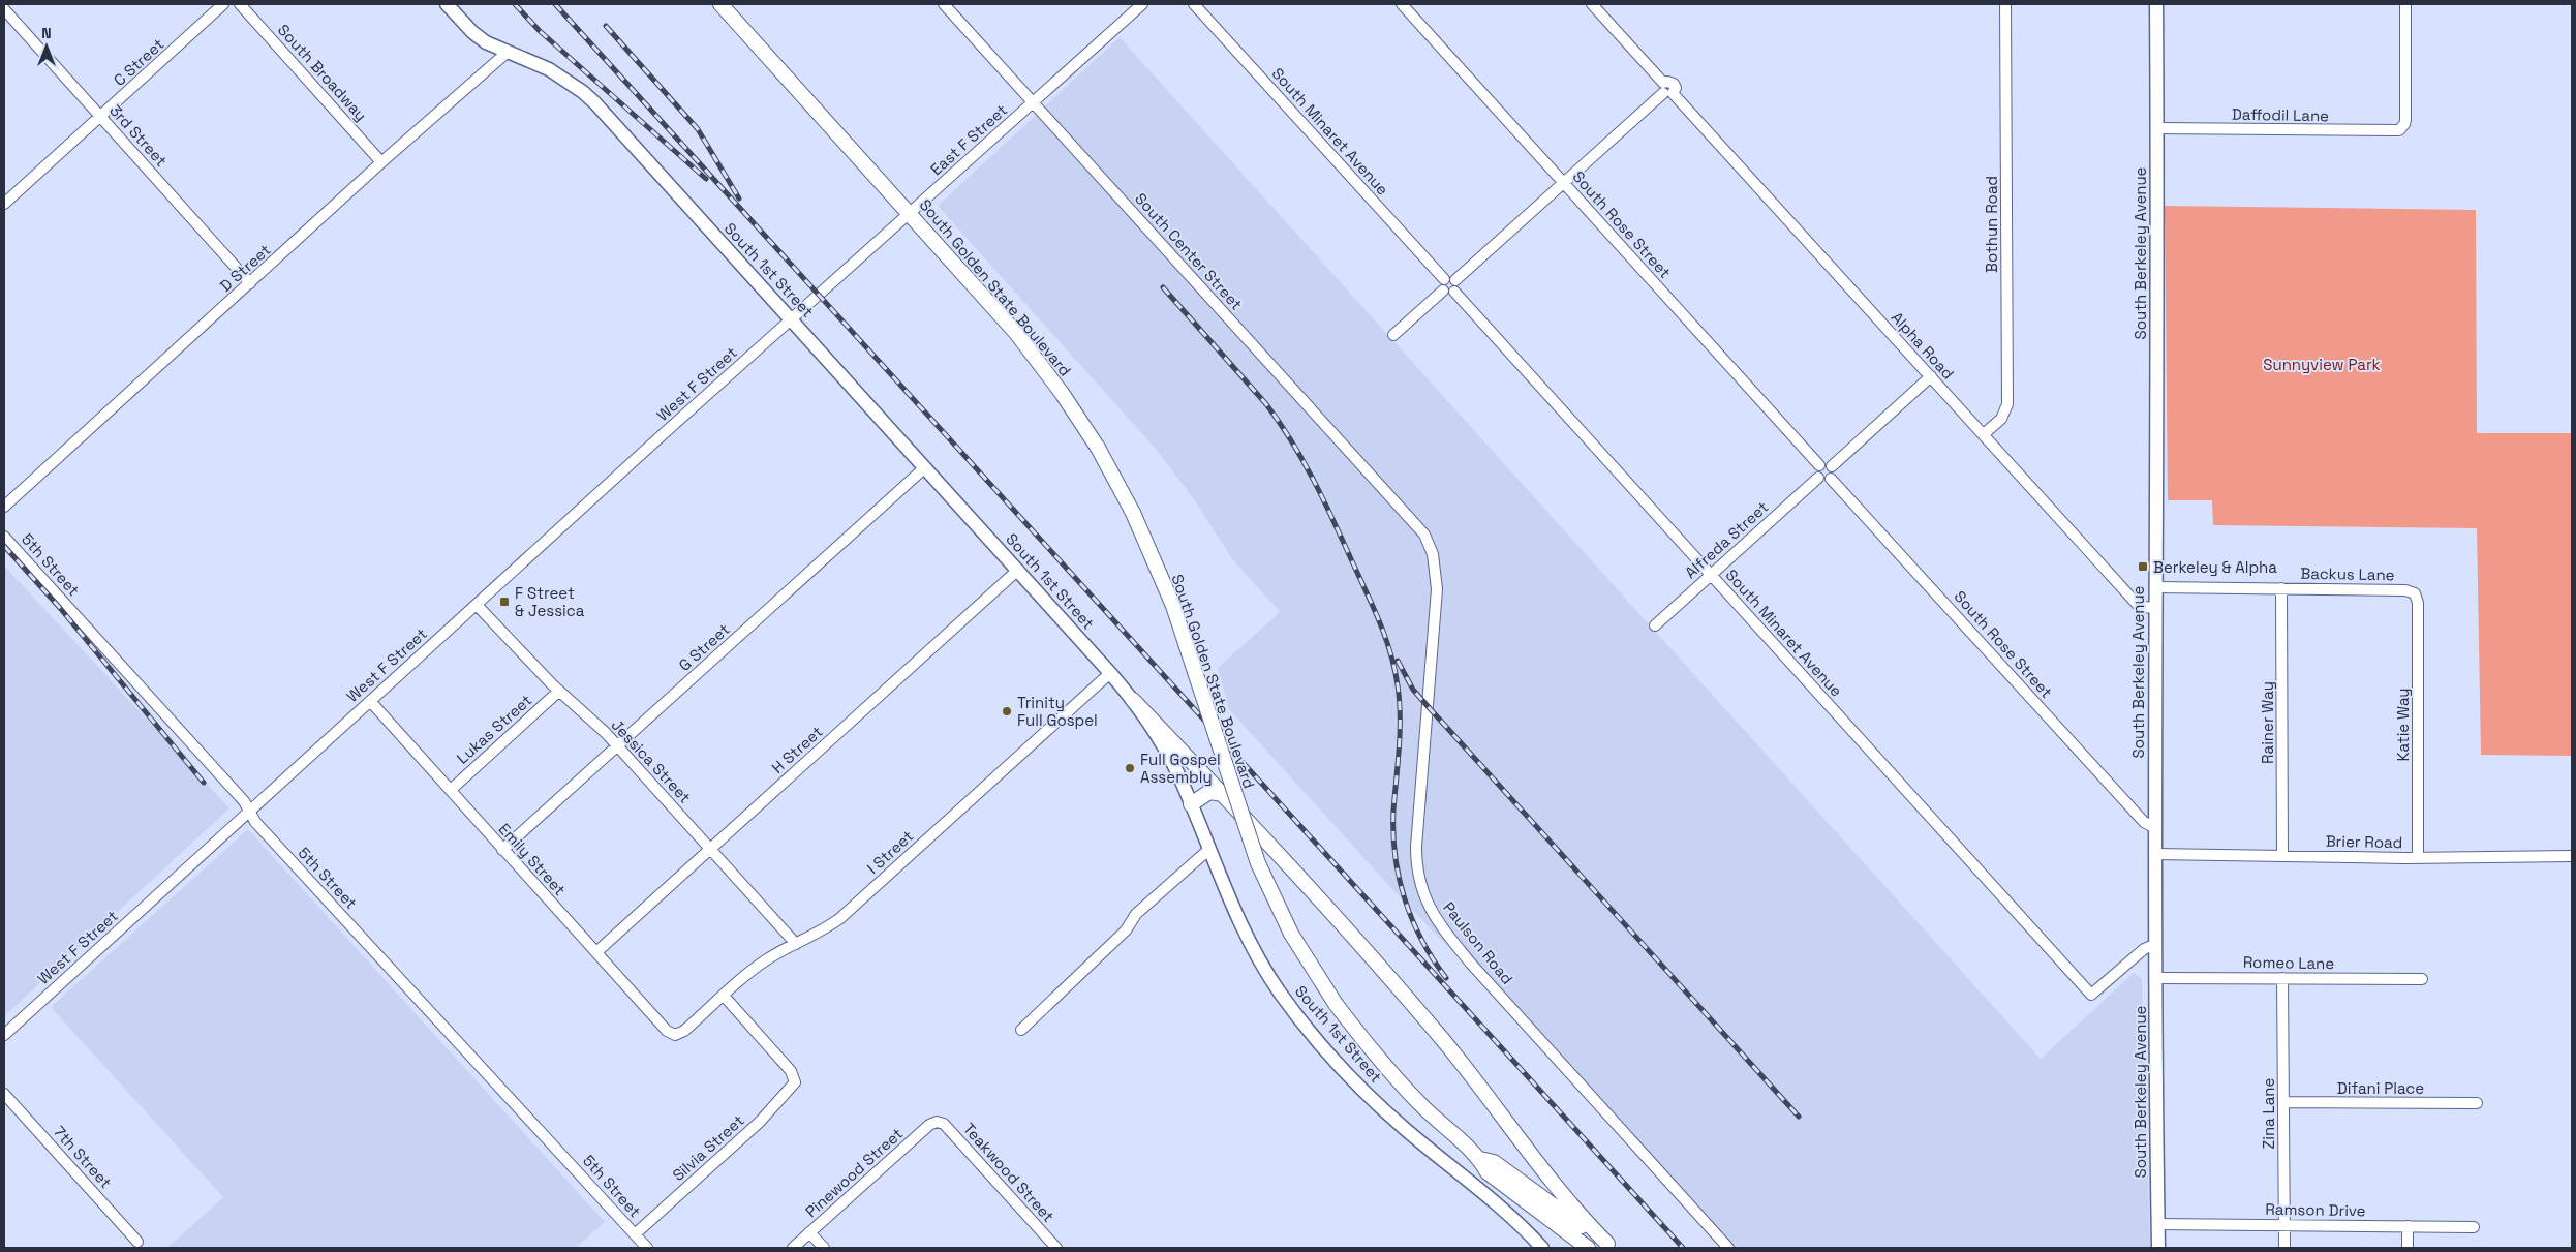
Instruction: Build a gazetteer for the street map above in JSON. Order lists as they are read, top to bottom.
{
  "streets": {
    "main road": ["South Golden State Boulevard"],
    "street": [
      "C Street",
      "South Broadway",
      "Daffodil Lane",
      "South Minaret Avenue",
      "3rd Street",
      "East F Street",
      "South Rose Street",
      "Bothun Road",
      "South Center Street",
      "South Berkeley Avenue",
      "D Street",
      "South 1st Street",
      "Alpha Road",
      "West F Street",
      "Alfreda Street",
      "5th Street",
      "Backus Lane",
      "G Street",
      "Rainer Way",
      "Katie Way",
      "Lukas Street",
      "H Street",
      "Jessica Street",
      "Brier Road",
      "I Street",
      "Emily Street",
      "Paulson Road",
      "Romeo Lane",
      "Difani Place",
      "Zina Lane",
      "Silvia Street",
      "7th Street",
      "Pinewood Street",
      "Teakwood Street",
      "Ramson Drive"
    ]
  },
  "crossings": [
    ["C Street", "3rd Street"],
    ["South Broadway", "D Street"],
    ["Daffodil Lane", "South Berkeley Avenue"],
    ["South Minaret Avenue", "South Berkeley Avenue"],
    ["South Minaret Avenue", "Alfreda Street"],
    ["3rd Street", "D Street"],
    ["East F Street", "South Center Street"],
    ["East F Street", "South 1st Street"],
    ["East F Street", "South Golden State Boulevard"],
    ["East F Street", "West F Street"],
    ["South Rose Street", "South Berkeley Avenue"],
    ["South Rose Street", "Alfreda Street"],
    ["Bothun Road", "Alpha Road"],
    ["South Center Street", "Paulson Road"],
    ["South Berkeley Avenue", "Alpha Road"],
    ["South Berkeley Avenue", "Backus Lane"],
    ["South Berkeley Avenue", "Brier Road"],
    ["South Berkeley Avenue", "Romeo Lane"],
    ["South Berkeley Avenue", "Ramson Drive"],
    ["D Street", "South 1st Street"],
    ["South 1st Street", "West F Street"],
    ["South 1st Street", "G Street"],
    ["South 1st Street", "H Street"],
    ["South 1st Street", "I Street"],
    ["West F Street", "5th Street"],
    ["West F Street", "Jessica Street"],
    ["West F Street", "Emily Street"],
    ["5th Street", "Silvia Street"],
    ["Backus Lane", "Rainer Way"],
    ["Backus Lane", "Katie Way"],
    ["G Street", "Jessica Street"],
    ["G Street", "Emily Street"],
    ["Rainer Way", "Brier Road"],
    ["Katie Way", "Brier Road"],
    ["Lukas Street", "Jessica Street"],
    ["Lukas Street", "Emily Street"],
    ["H Street", "Jessica Street"],
    ["H Street", "Emily Street"],
    ["Jessica Street", "I Street"],
    ["I Street", "Emily Street"],
    ["I Street", "Silvia Street"],
    ["Romeo Lane", "Zina Lane"],
    ["Difani Place", "Zina Lane"],
    ["Zina Lane", "Ramson Drive"],
    ["Pinewood Street", "Teakwood Street"]
  ],
  "parks": ["Sunnyview Park"],
  "places": {
    "transit": ["Berkeley & Alpha", "F Street & Jessica"],
    "other": ["Trinity Full Gospel", "Full Gospel Assembly"]
  },
  "north": "top"
}
